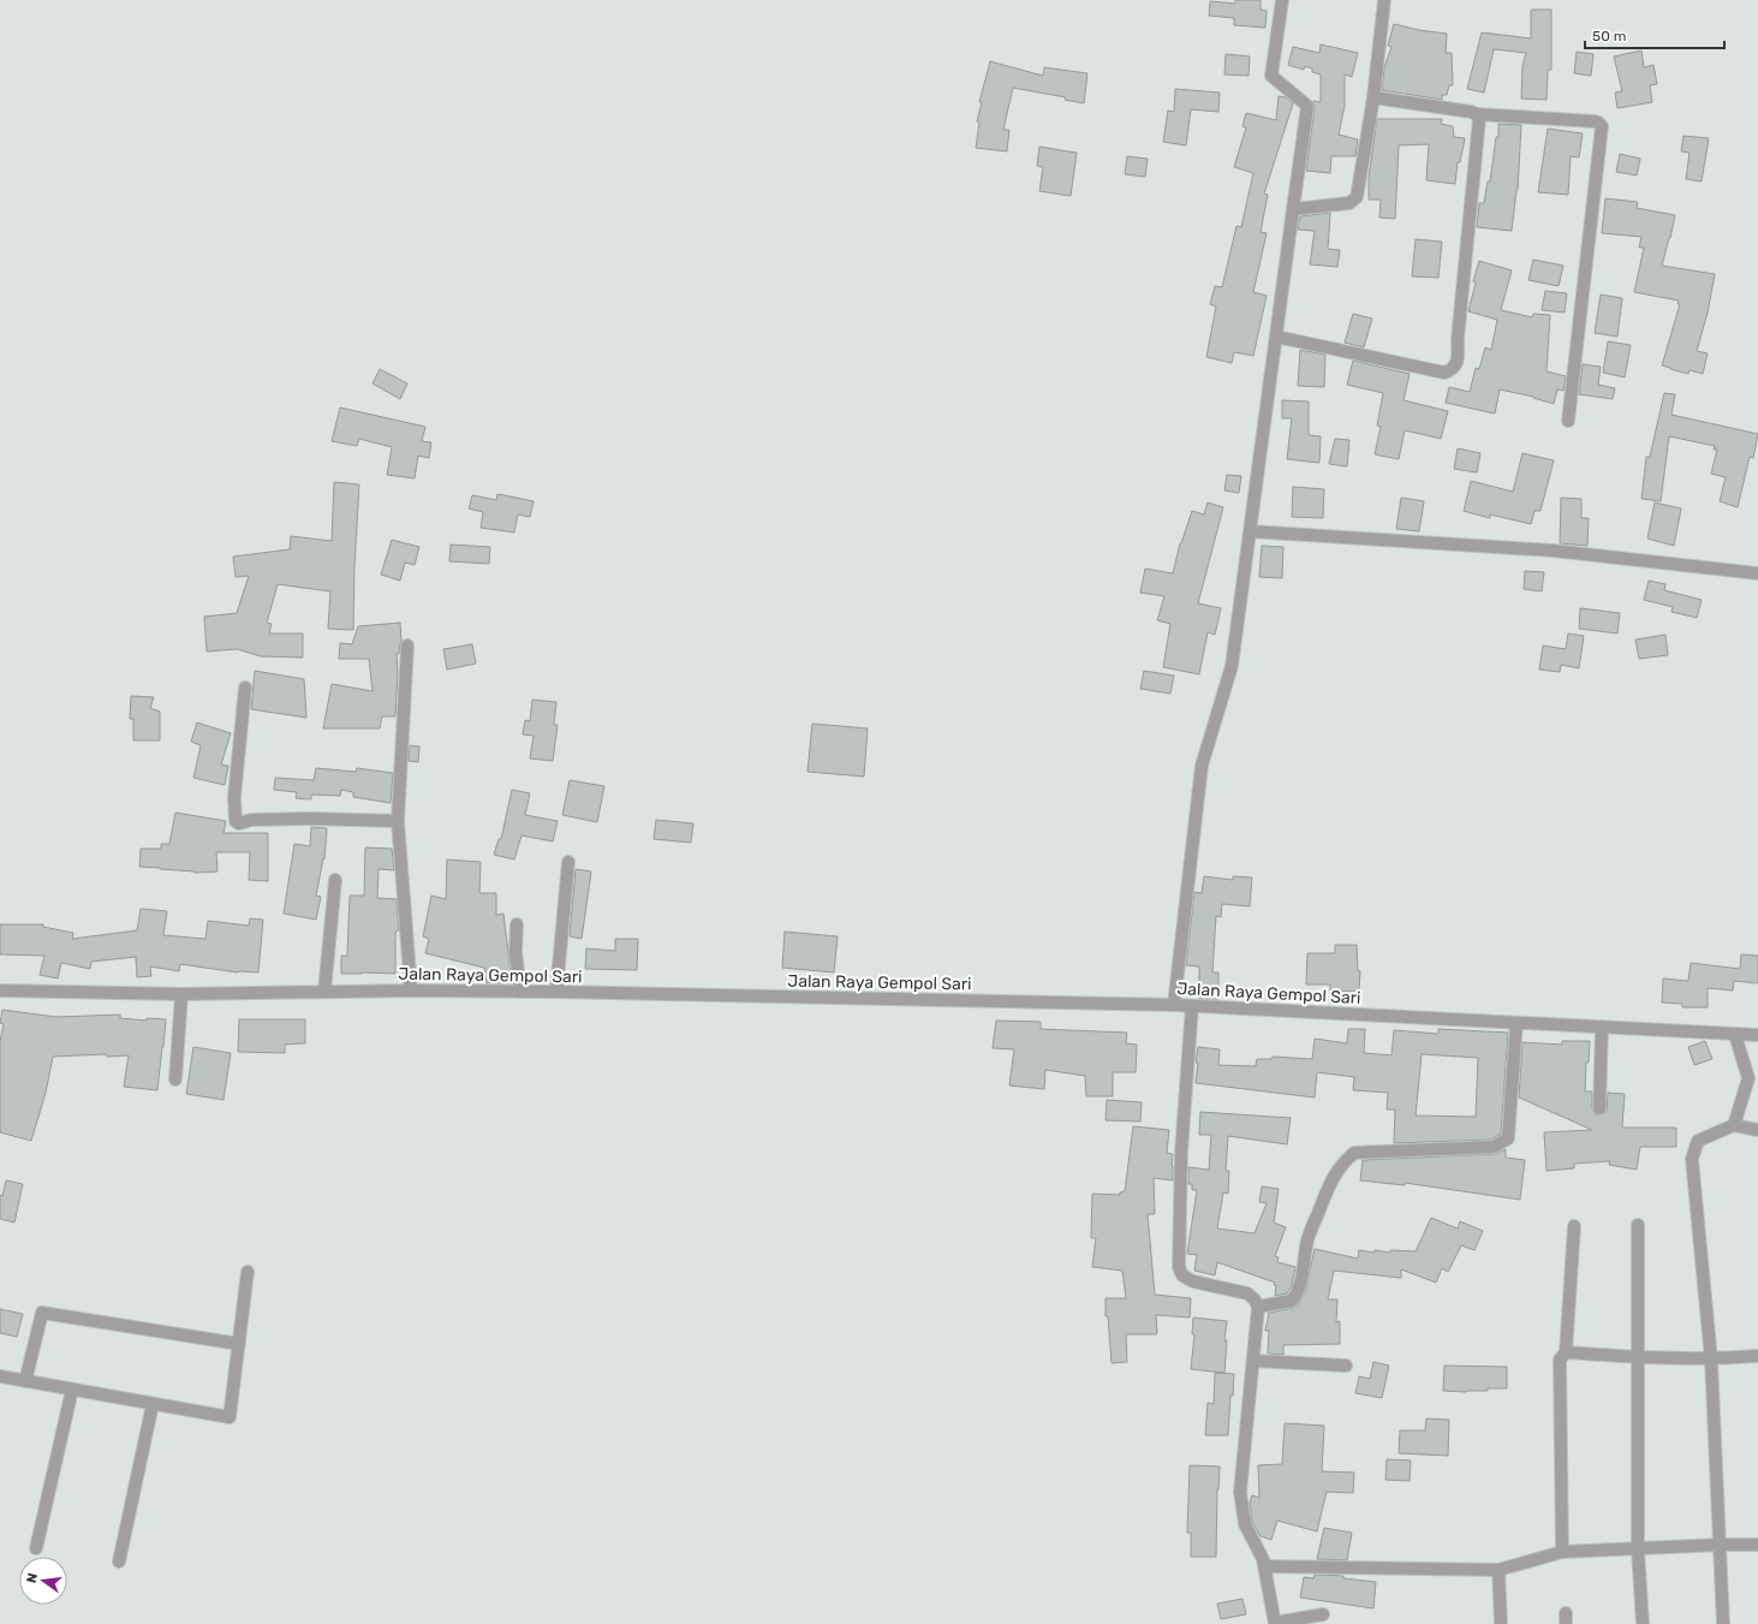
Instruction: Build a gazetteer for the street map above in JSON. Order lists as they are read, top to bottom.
{
  "streets": {
    "street": ["Jalan Raya Gempol Sari"]
  },
  "scale_bar": "50 m",
  "north": "left"
}
